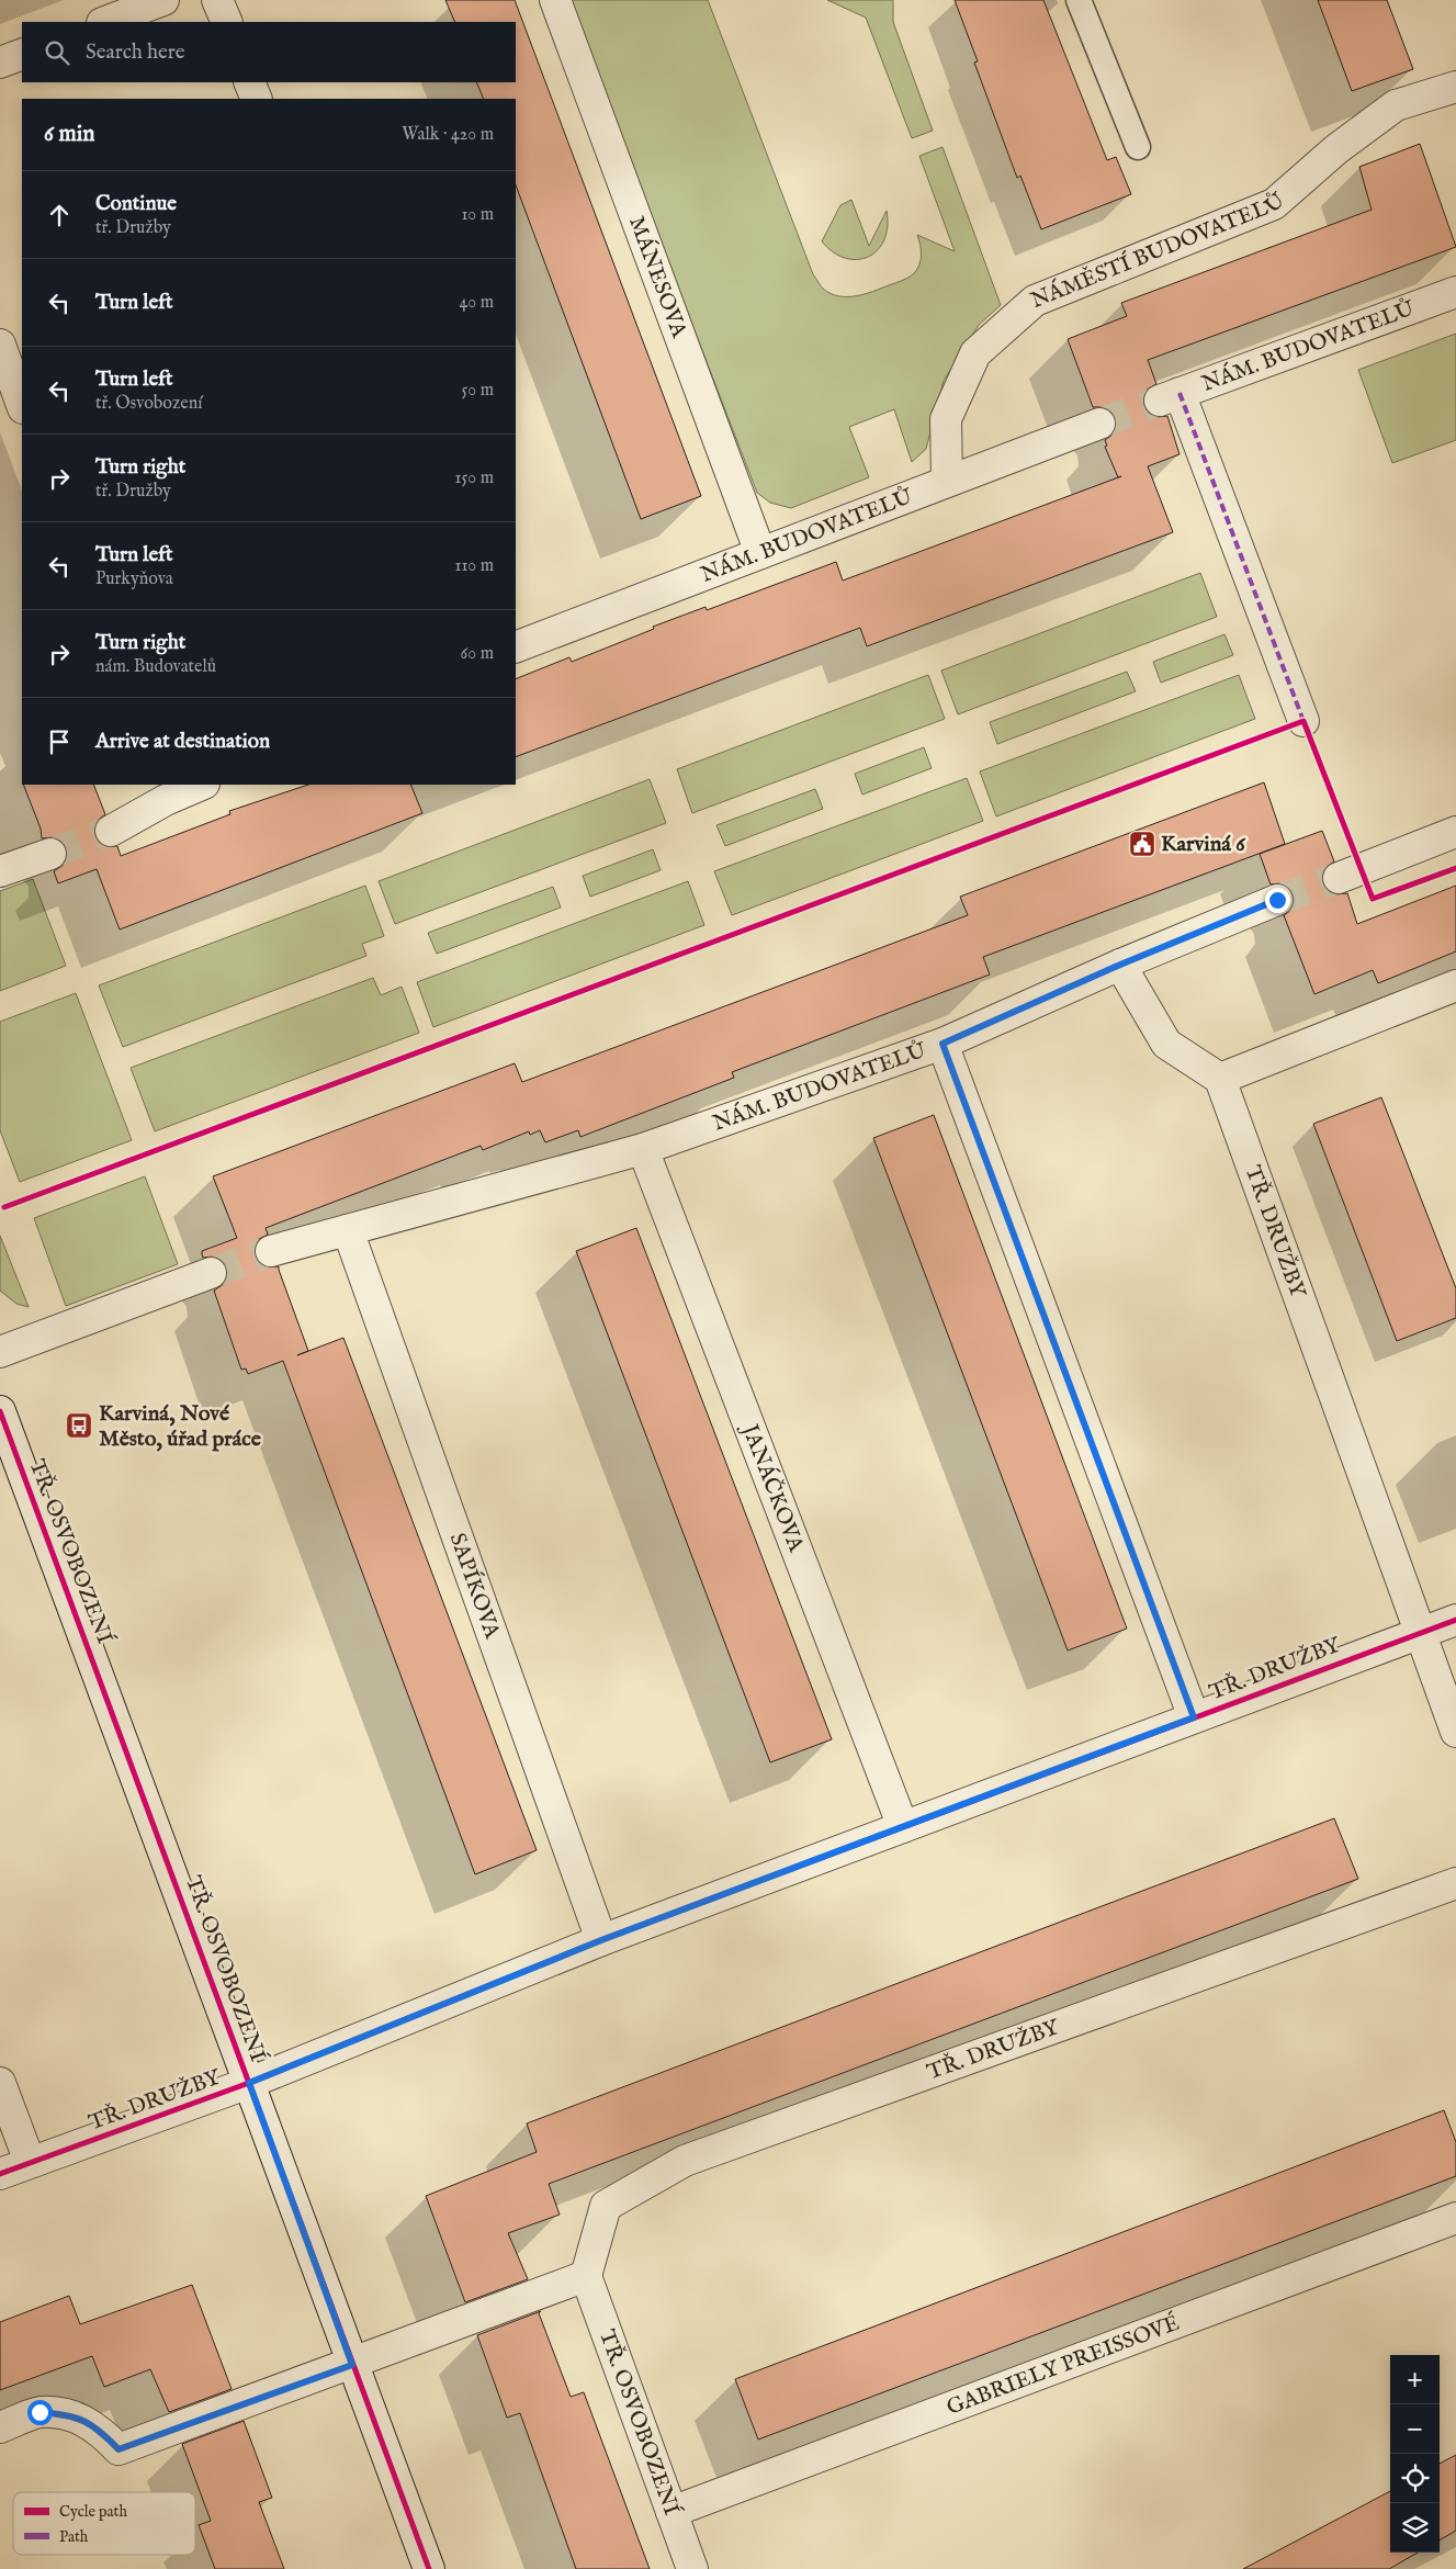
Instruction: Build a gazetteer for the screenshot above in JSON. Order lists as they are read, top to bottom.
{
  "streets": {
    "street": [
      "NÁMĚSTÍ BUDOVATELŮ",
      "MÁNESOVA",
      "NÁM. BUDOVATELŮ",
      "TŘ. DRUŽBY",
      "JANÁČKOVA",
      "TŘ. OSVOBOZENÍ",
      "SAPÍKOVA",
      "GABRIELY PREISSOVÉ"
    ]
  },
  "crossings": [
    ["NÁMĚSTÍ BUDOVATELŮ", "NÁM. BUDOVATELŮ"],
    ["MÁNESOVA", "NÁM. BUDOVATELŮ"],
    ["NÁM. BUDOVATELŮ", "JANÁČKOVA"],
    ["NÁM. BUDOVATELŮ", "SAPÍKOVA"],
    ["TŘ. DRUŽBY", "JANÁČKOVA"],
    ["TŘ. DRUŽBY", "TŘ. OSVOBOZENÍ"],
    ["TŘ. DRUŽBY", "SAPÍKOVA"],
    ["TŘ. OSVOBOZENÍ", "GABRIELY PREISSOVÉ"]
  ],
  "places": {
    "public building": ["Karviná 6"],
    "bus stop": ["Karviná, Nové Město, úřad práce"]
  },
  "legend": ["Cycle path", "Path"],
  "page": {
    "search": "Search here",
    "heading": ["6 min", "Walk · 420 m"],
    "list": [
      ["Continue", "tř. Družby", "10 m"],
      ["Turn left", "40 m"],
      ["Turn left", "tř. Osvobození", "50 m"],
      ["Turn right", "tř. Družby", "150 m"],
      ["Turn left", "Purkyňova", "110 m"],
      ["Turn right", "nám. Budovatelů", "60 m"],
      "Arrive at destination"
    ],
    "map_buttons": ["+", "−"]
  }
}
